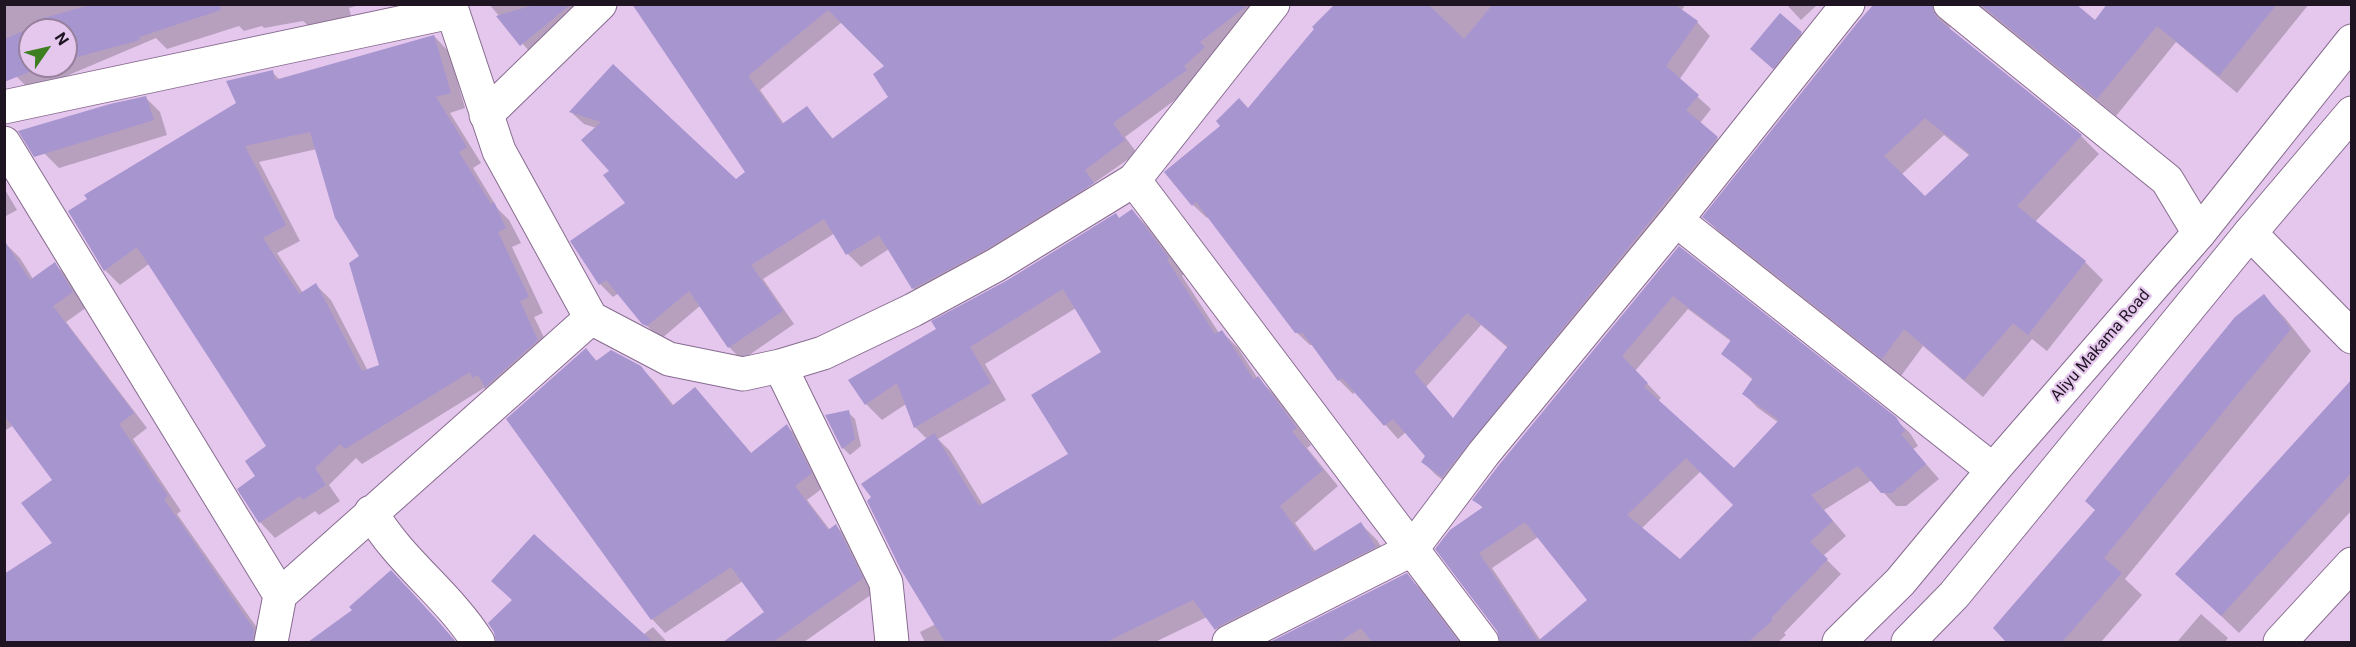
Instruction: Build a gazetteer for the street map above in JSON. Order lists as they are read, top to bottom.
{
  "streets": {
    "street": ["Aliyu Makama Road"]
  },
  "north": "top right"
}
